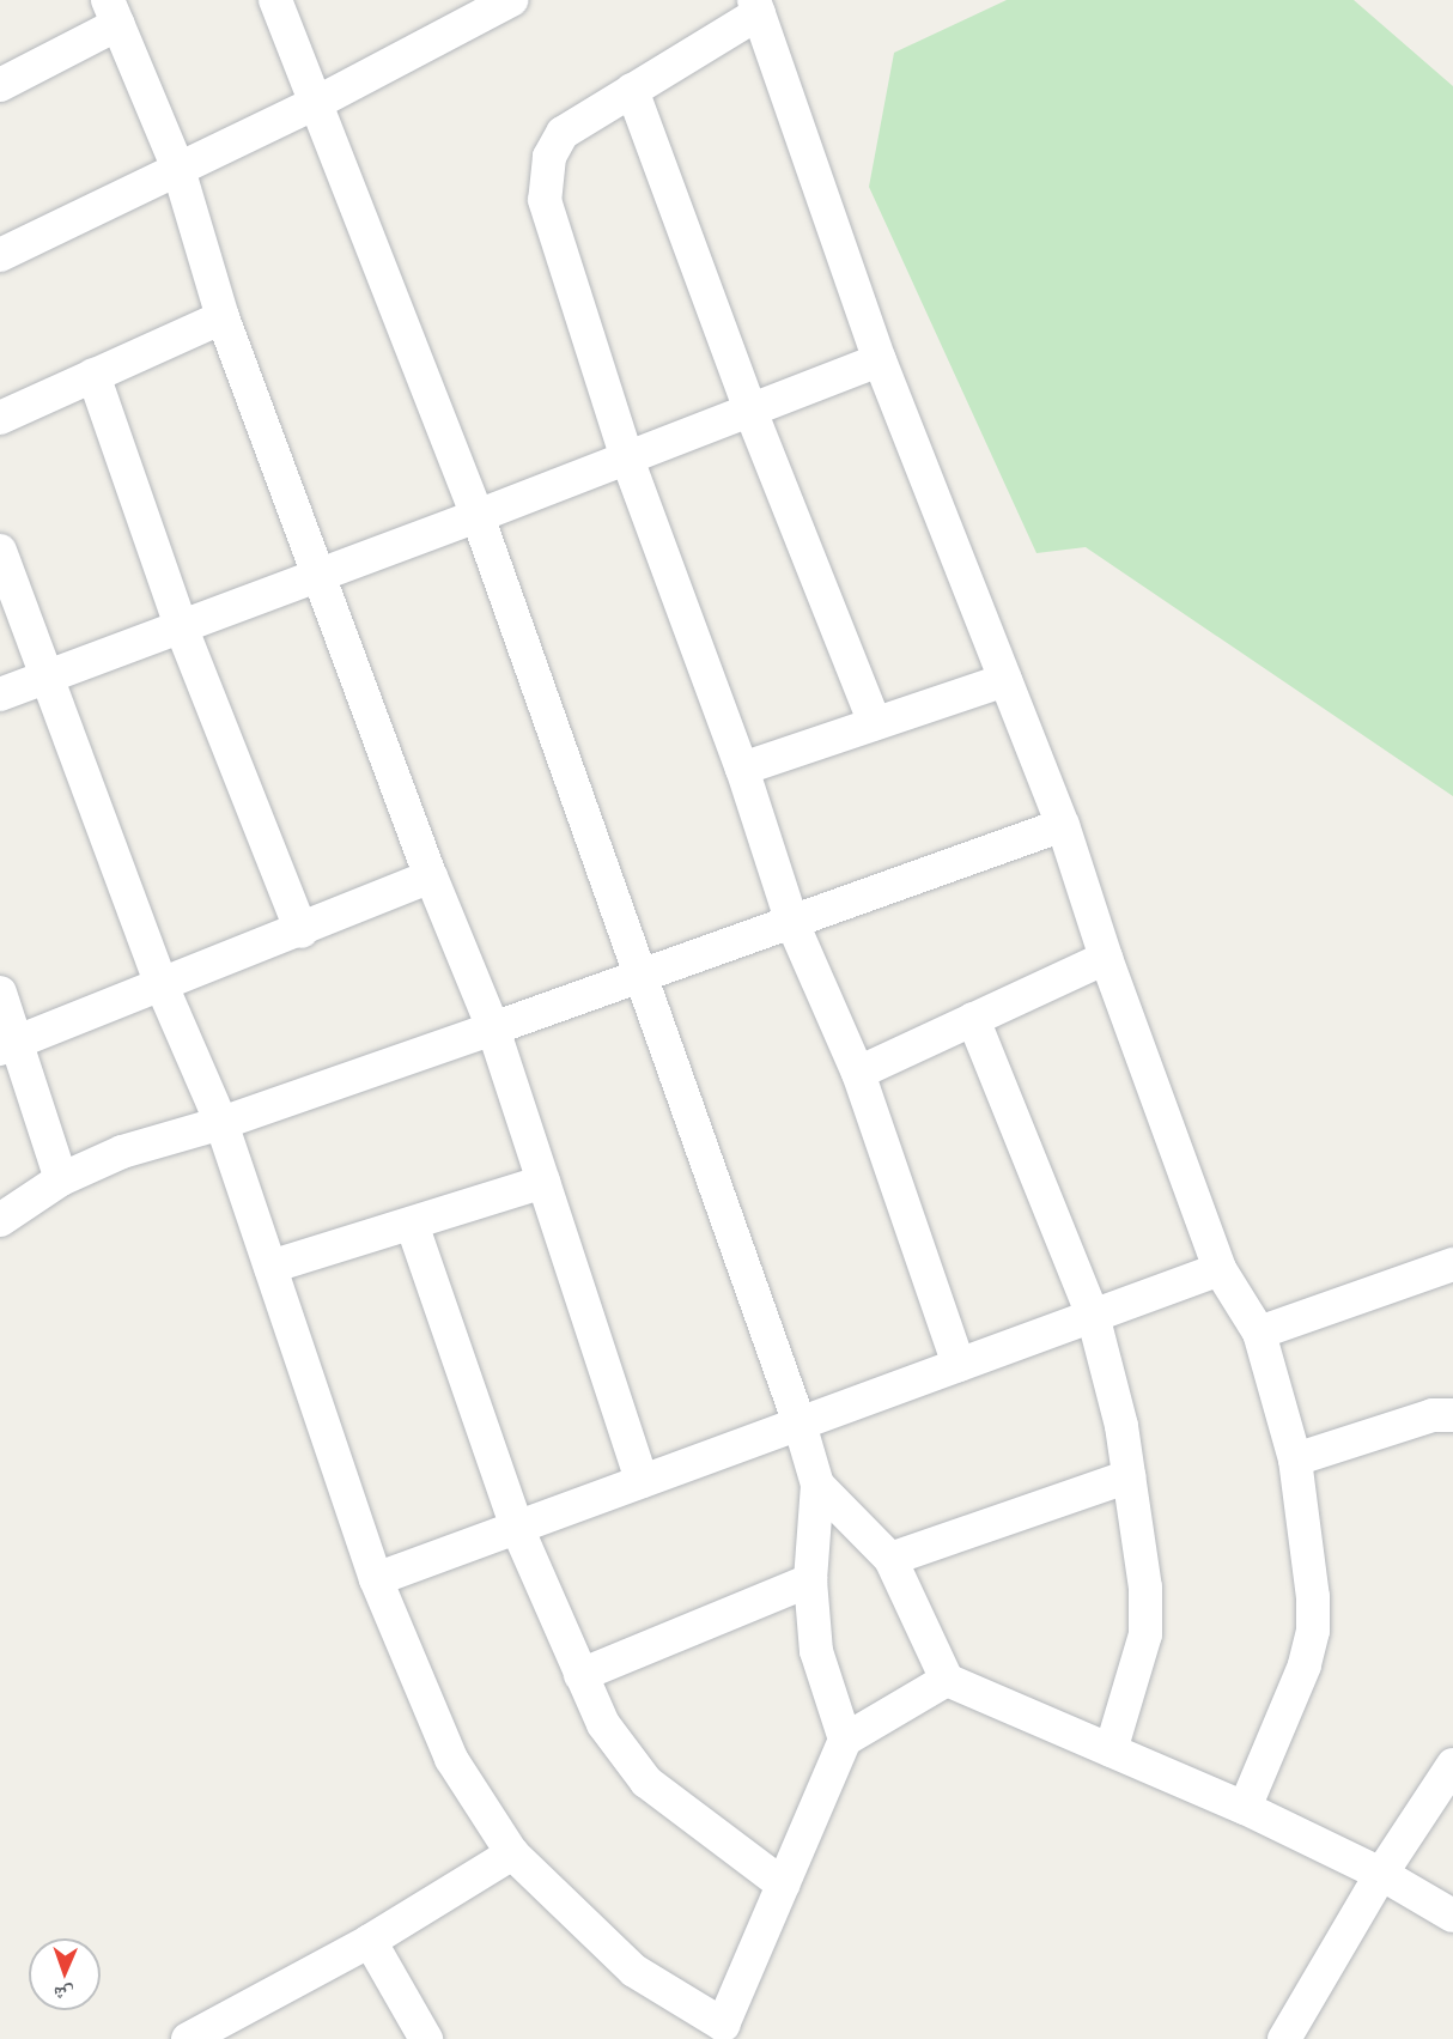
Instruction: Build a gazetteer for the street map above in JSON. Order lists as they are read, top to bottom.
{
  "north": "bottom"
}
